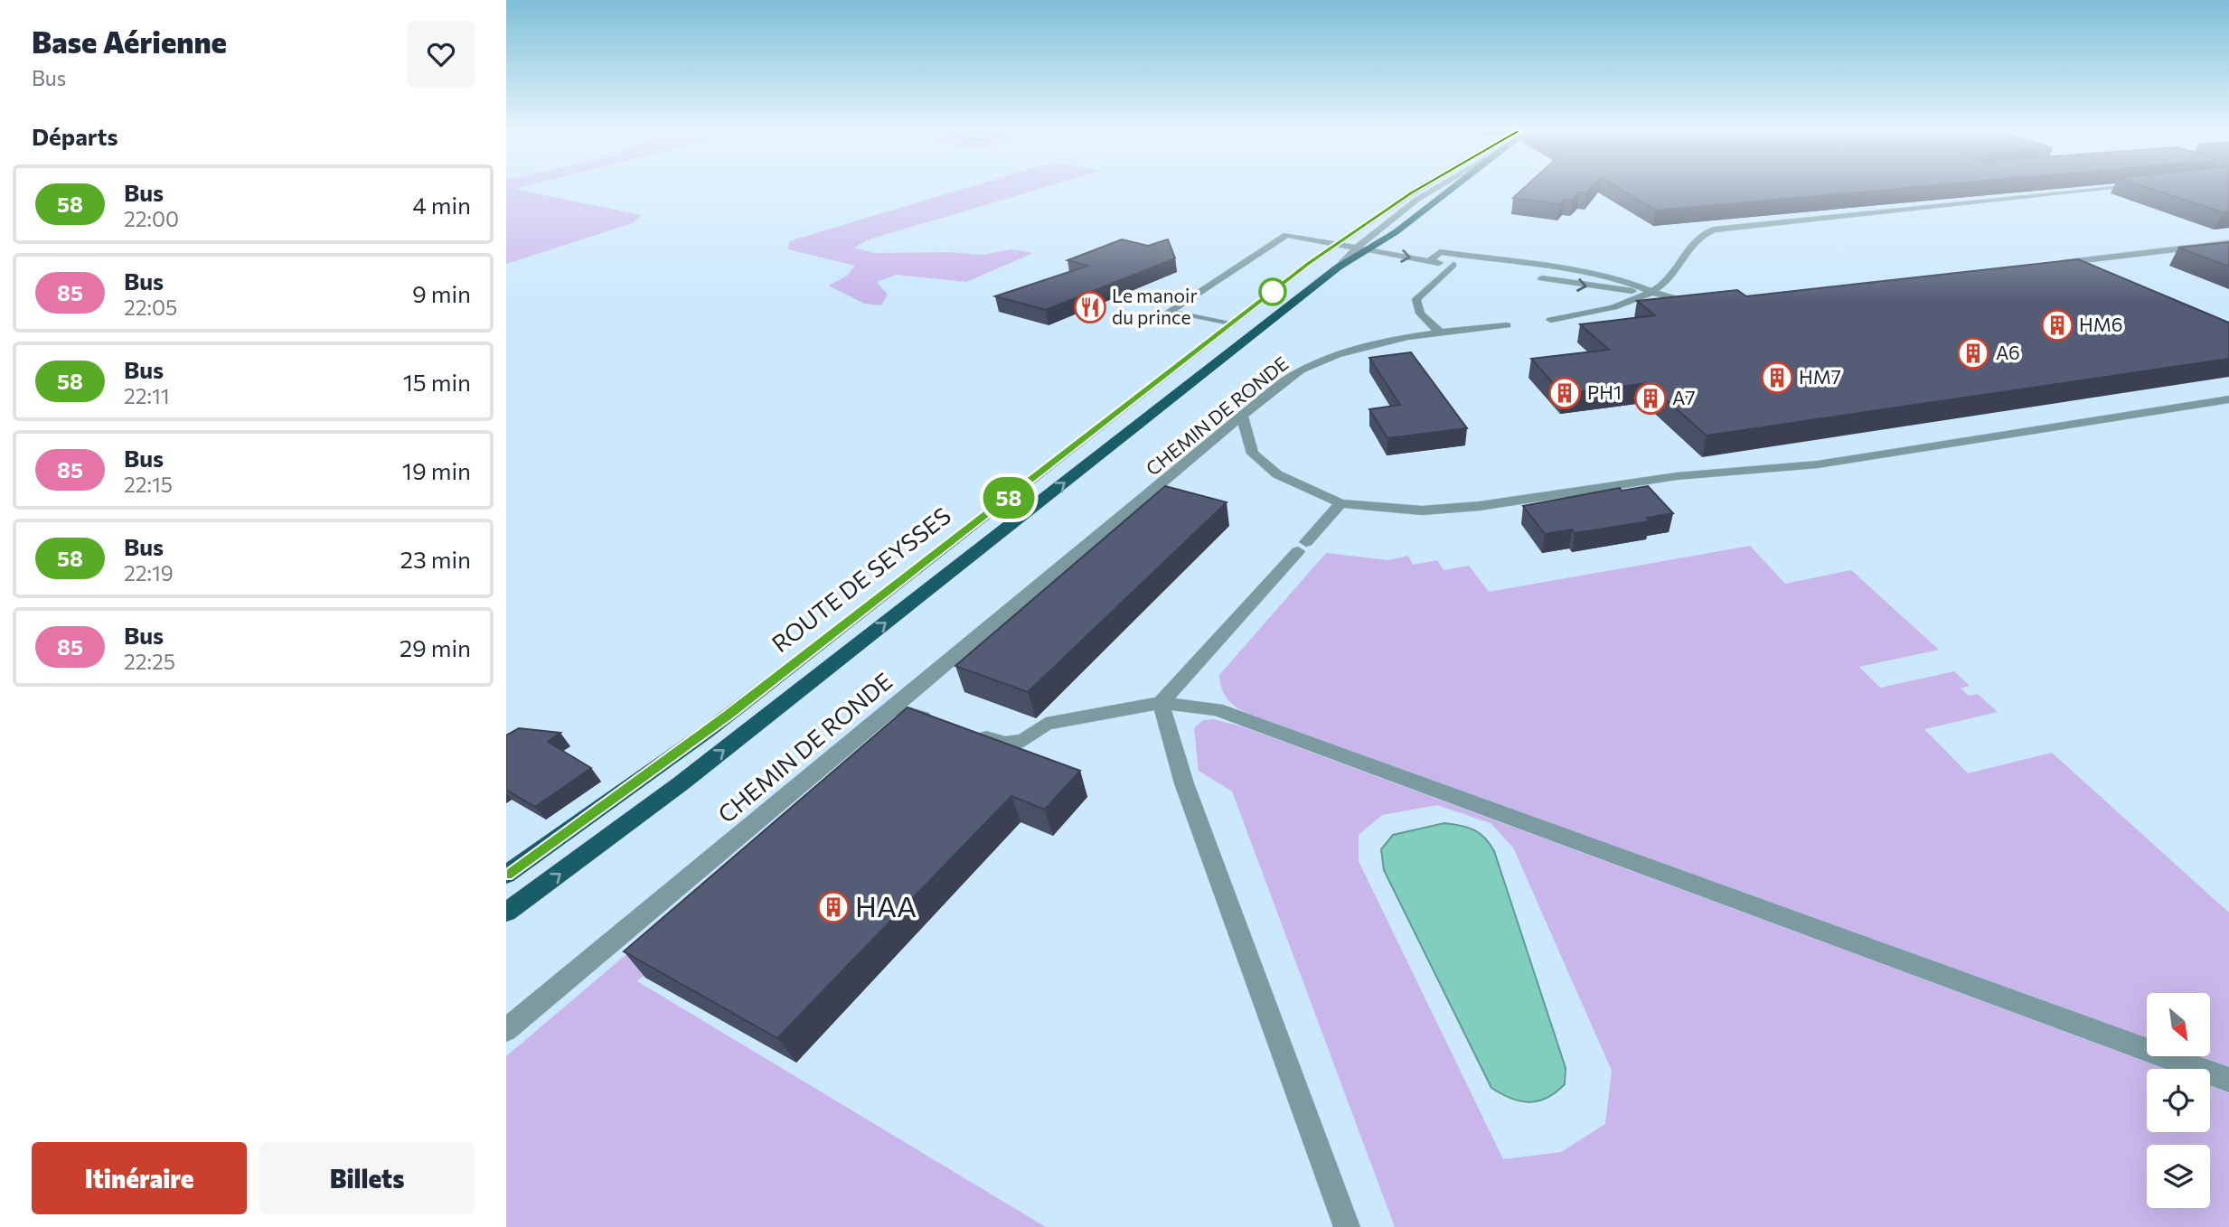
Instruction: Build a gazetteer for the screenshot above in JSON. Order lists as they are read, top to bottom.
{
  "streets": {
    "main road": ["ROUTE DE SEYSSES"],
    "lane": ["CHEMIN DE RONDE"]
  },
  "places": {
    "restaurant": ["Le manoir du prince"],
    "building": [
      "HM6",
      "A6",
      "HM7",
      "PH1",
      "A7",
      "HAA"
    ]
  },
  "lines": ["bus line 58"],
  "north": "bottom right",
  "page": {
    "heading": [
      ["Base Aérienne", "Bus"],
      "Départs"
    ],
    "on_map": "58",
    "list": [
      {
        "mark": "58",
        "name": "Bus",
        "note": "22:00",
        "value": "4 min"
      },
      {
        "mark": "85",
        "name": "Bus",
        "note": "22:05",
        "value": "9 min"
      },
      {
        "mark": "58",
        "name": "Bus",
        "note": "22:11",
        "value": "15 min"
      },
      {
        "mark": "85",
        "name": "Bus",
        "note": "22:15",
        "value": "19 min"
      },
      {
        "mark": "58",
        "name": "Bus",
        "note": "22:19",
        "value": "23 min"
      },
      {
        "mark": "85",
        "name": "Bus",
        "note": "22:25",
        "value": "29 min"
      }
    ],
    "buttons": ["Itinéraire", "Billets"]
  }
}
